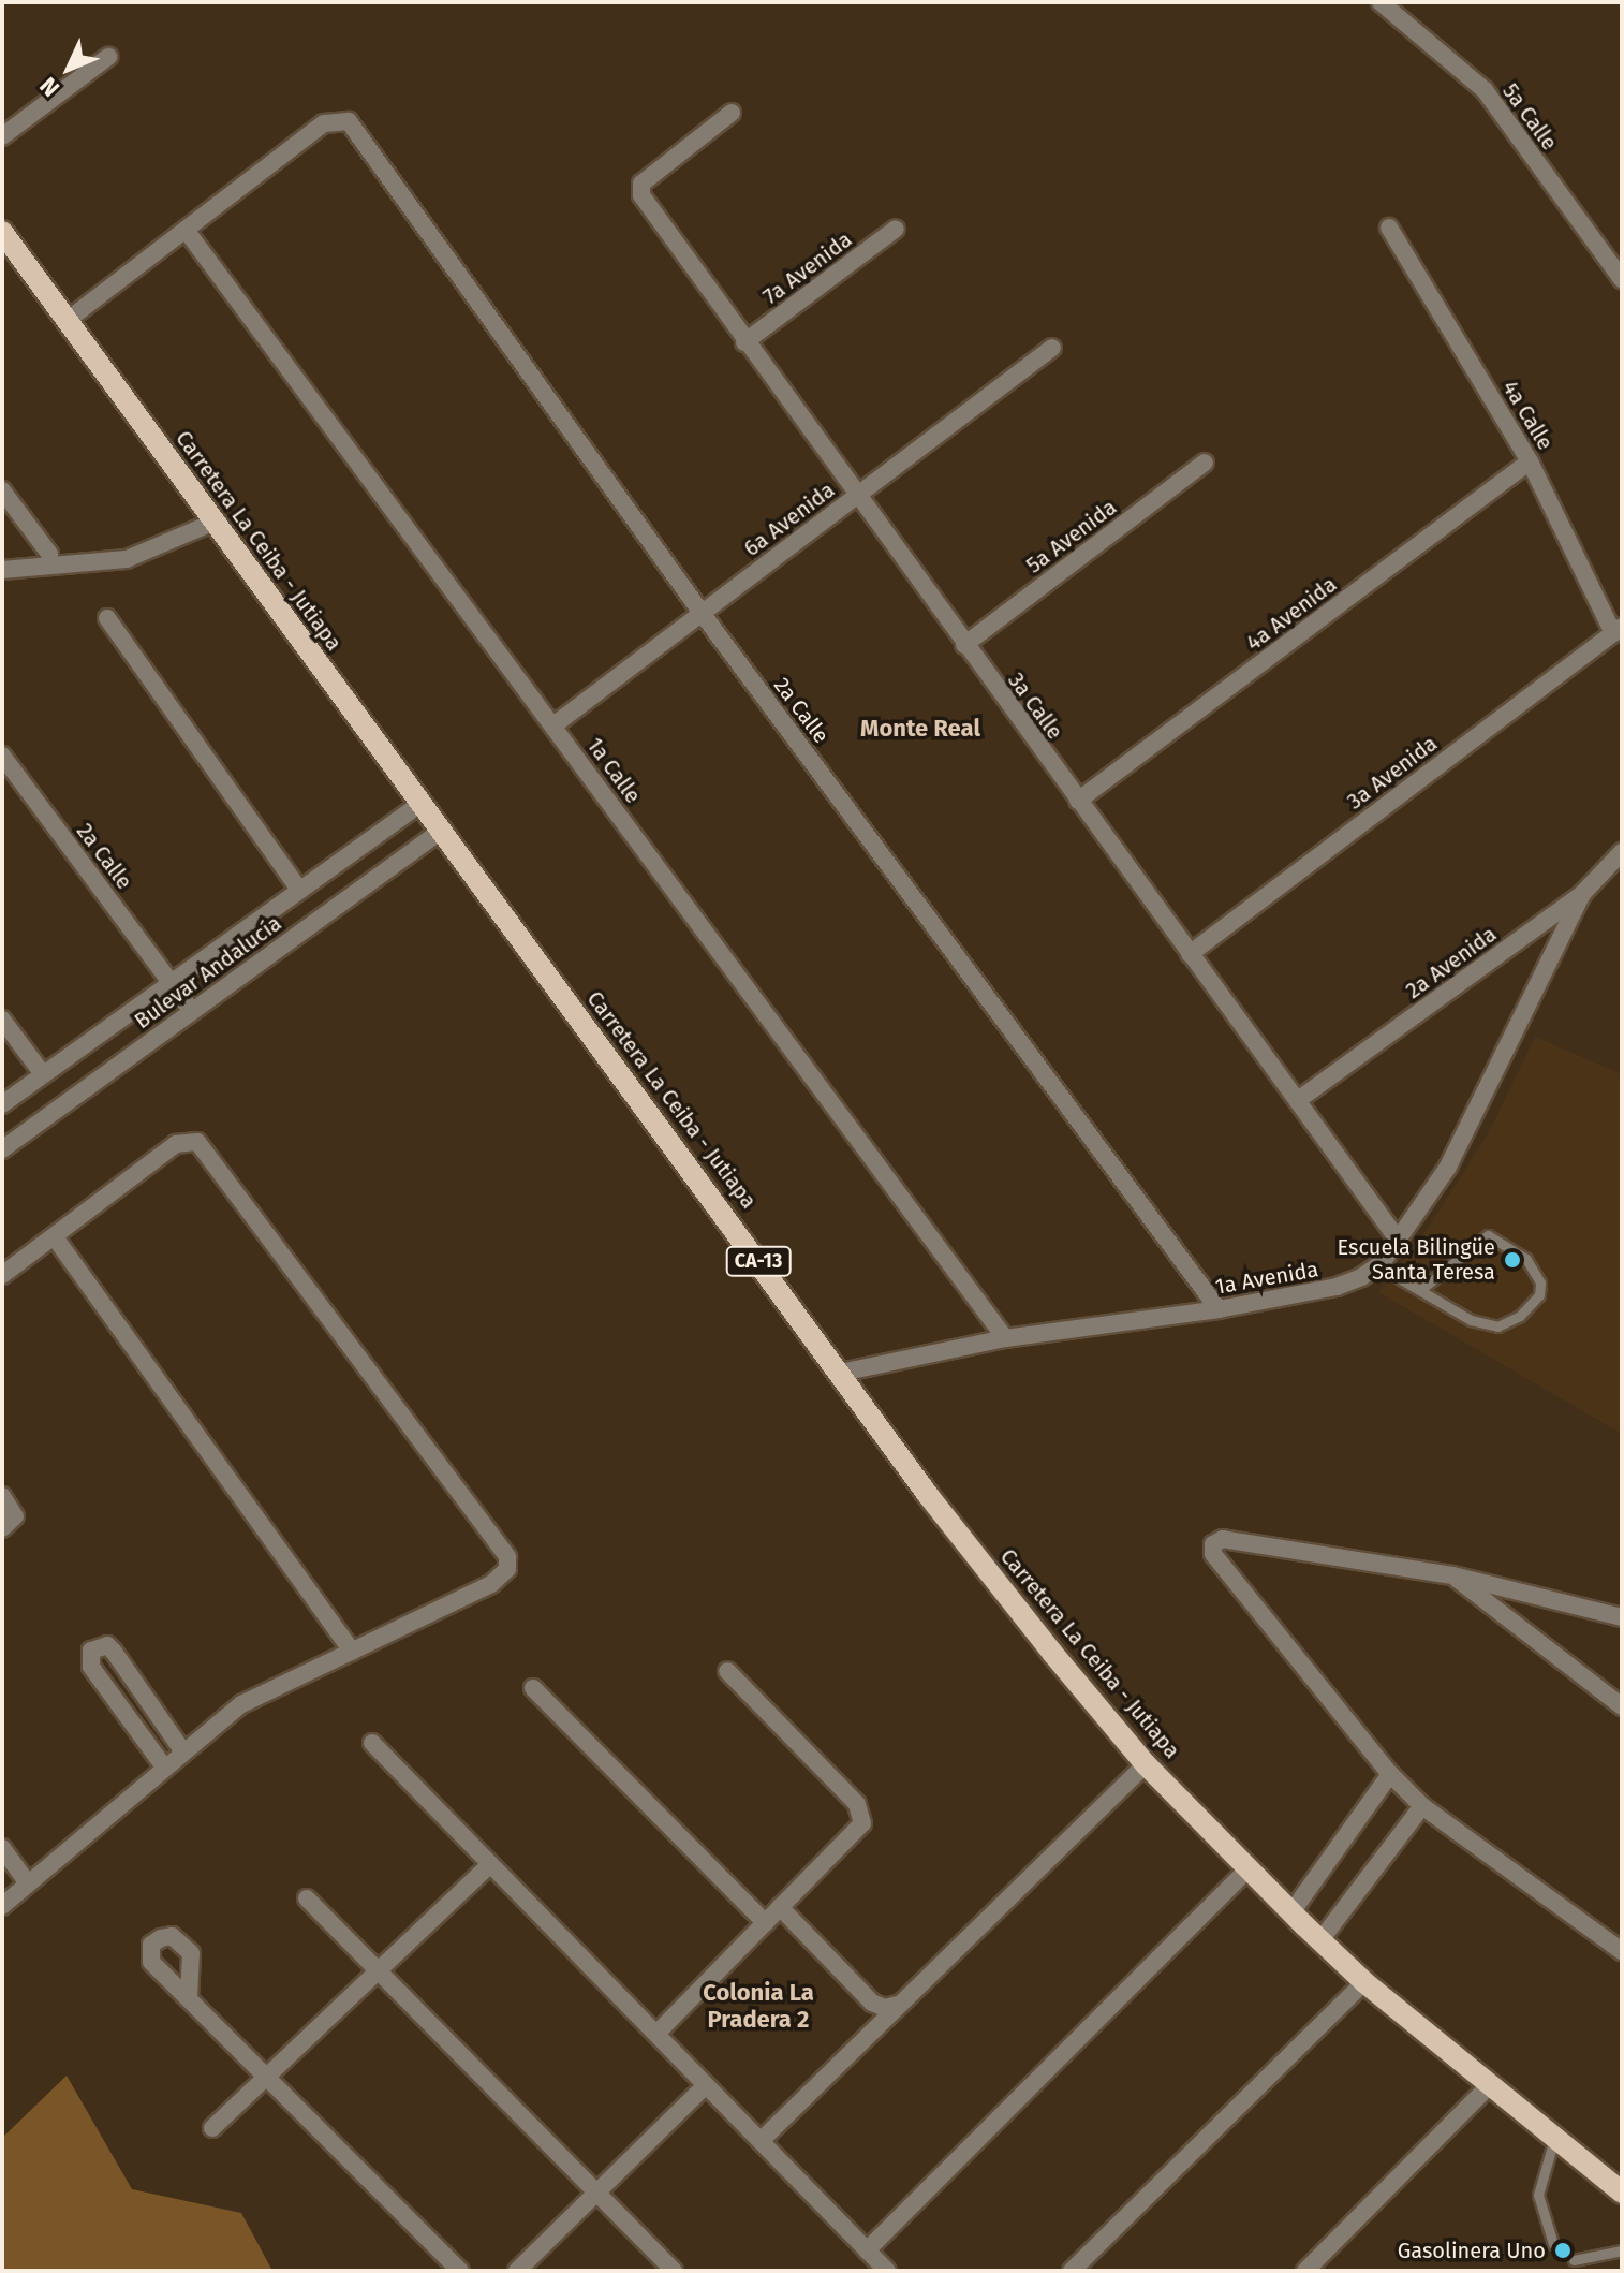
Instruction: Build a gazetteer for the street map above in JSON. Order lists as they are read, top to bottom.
{
  "streets": {
    "main road": ["Carretera La Ceiba - Jutiapa", "CA-13"],
    "street": [
      "5a Calle",
      "7a Avenida",
      "4a Calle",
      "6a Avenida",
      "5a Avenida",
      "4a Avenida",
      "3a Calle",
      "2a Calle",
      "1a Calle",
      "3a Avenida",
      "2a Avenida",
      "Bulevar Andalucía",
      "1a Avenida"
    ]
  },
  "crossings": [
    ["7a Avenida", "3a Calle"],
    ["4a Calle", "4a Avenida"],
    ["4a Calle", "3a Avenida"],
    ["6a Avenida", "3a Calle"],
    ["6a Avenida", "2a Calle"],
    ["6a Avenida", "1a Calle"],
    ["5a Avenida", "3a Calle"],
    ["Carretera La Ceiba - Jutiapa", "Bulevar Andalucía"],
    ["Carretera La Ceiba - Jutiapa", "1a Avenida"],
    ["4a Avenida", "3a Calle"],
    ["3a Calle", "3a Avenida"],
    ["3a Calle", "2a Avenida"],
    ["3a Calle", "1a Avenida"],
    ["2a Calle", "1a Calle"],
    ["2a Calle", "Bulevar Andalucía"],
    ["2a Calle", "1a Avenida"],
    ["1a Calle", "1a Avenida"],
    ["2a Avenida", "1a Avenida"]
  ],
  "districts": ["Monte Real", "Colonia La Pradera 2"],
  "places": ["Escuela Bilingüe Santa Teresa", "Gasolinera Uno"],
  "north": "bottom left"
}
